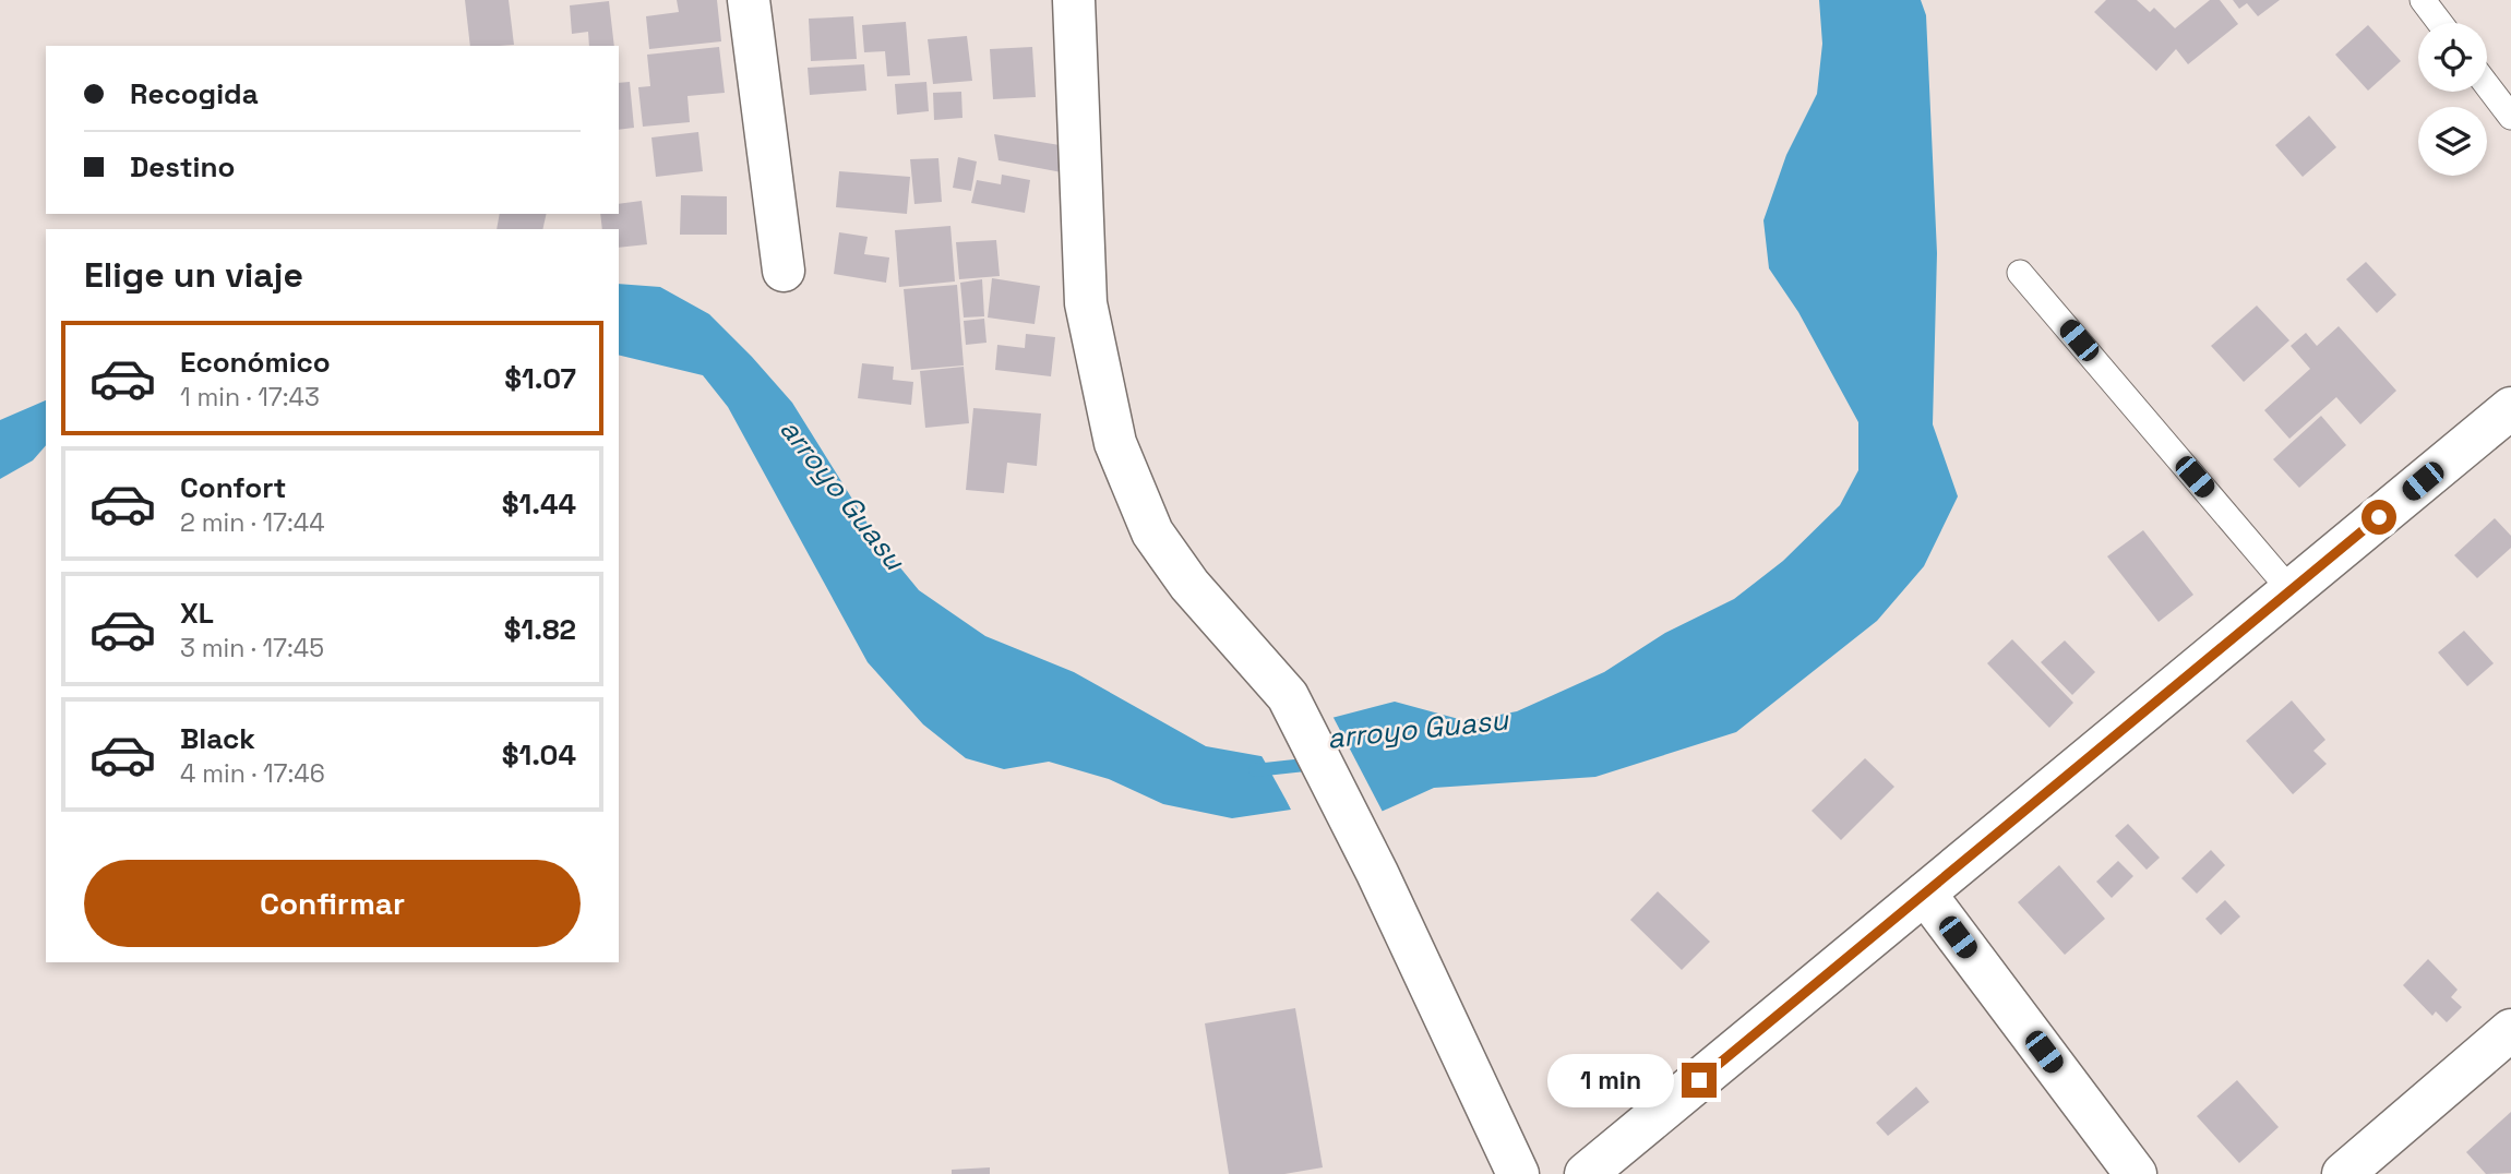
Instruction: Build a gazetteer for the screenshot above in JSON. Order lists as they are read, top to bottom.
{
  "water": ["arroyo Guasu"],
  "page": {
    "banner": ["Recogida", "Destino"],
    "heading": "Elige un viaje",
    "list": [
      {
        "name": "Económico",
        "note": "1 min · 17:43",
        "value": "$1.07"
      },
      {
        "name": "Confort",
        "note": "2 min · 17:44",
        "value": "$1.44"
      },
      {
        "name": "XL",
        "note": "3 min · 17:45",
        "value": "$1.82"
      },
      {
        "name": "Black",
        "note": "4 min · 17:46",
        "value": "$1.04"
      }
    ],
    "buttons": "Confirmar",
    "bubble": "1 min"
  }
}
